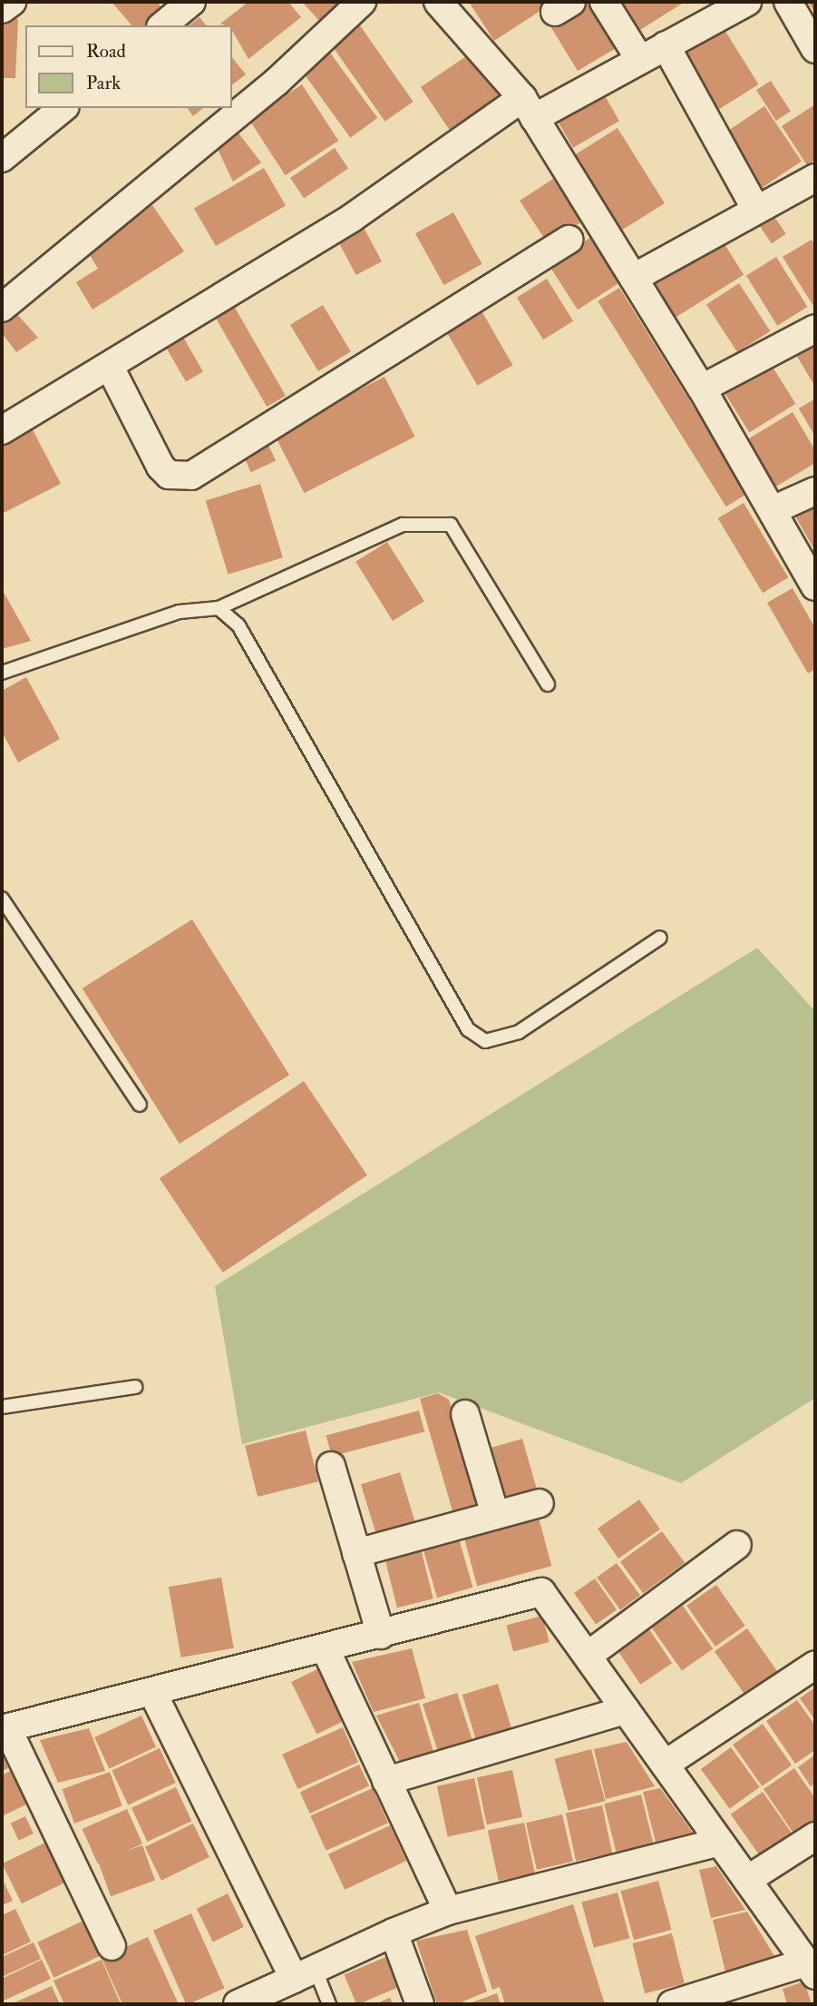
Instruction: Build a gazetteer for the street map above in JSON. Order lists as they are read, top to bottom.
{
  "legend": ["Road", "Park"]
}
